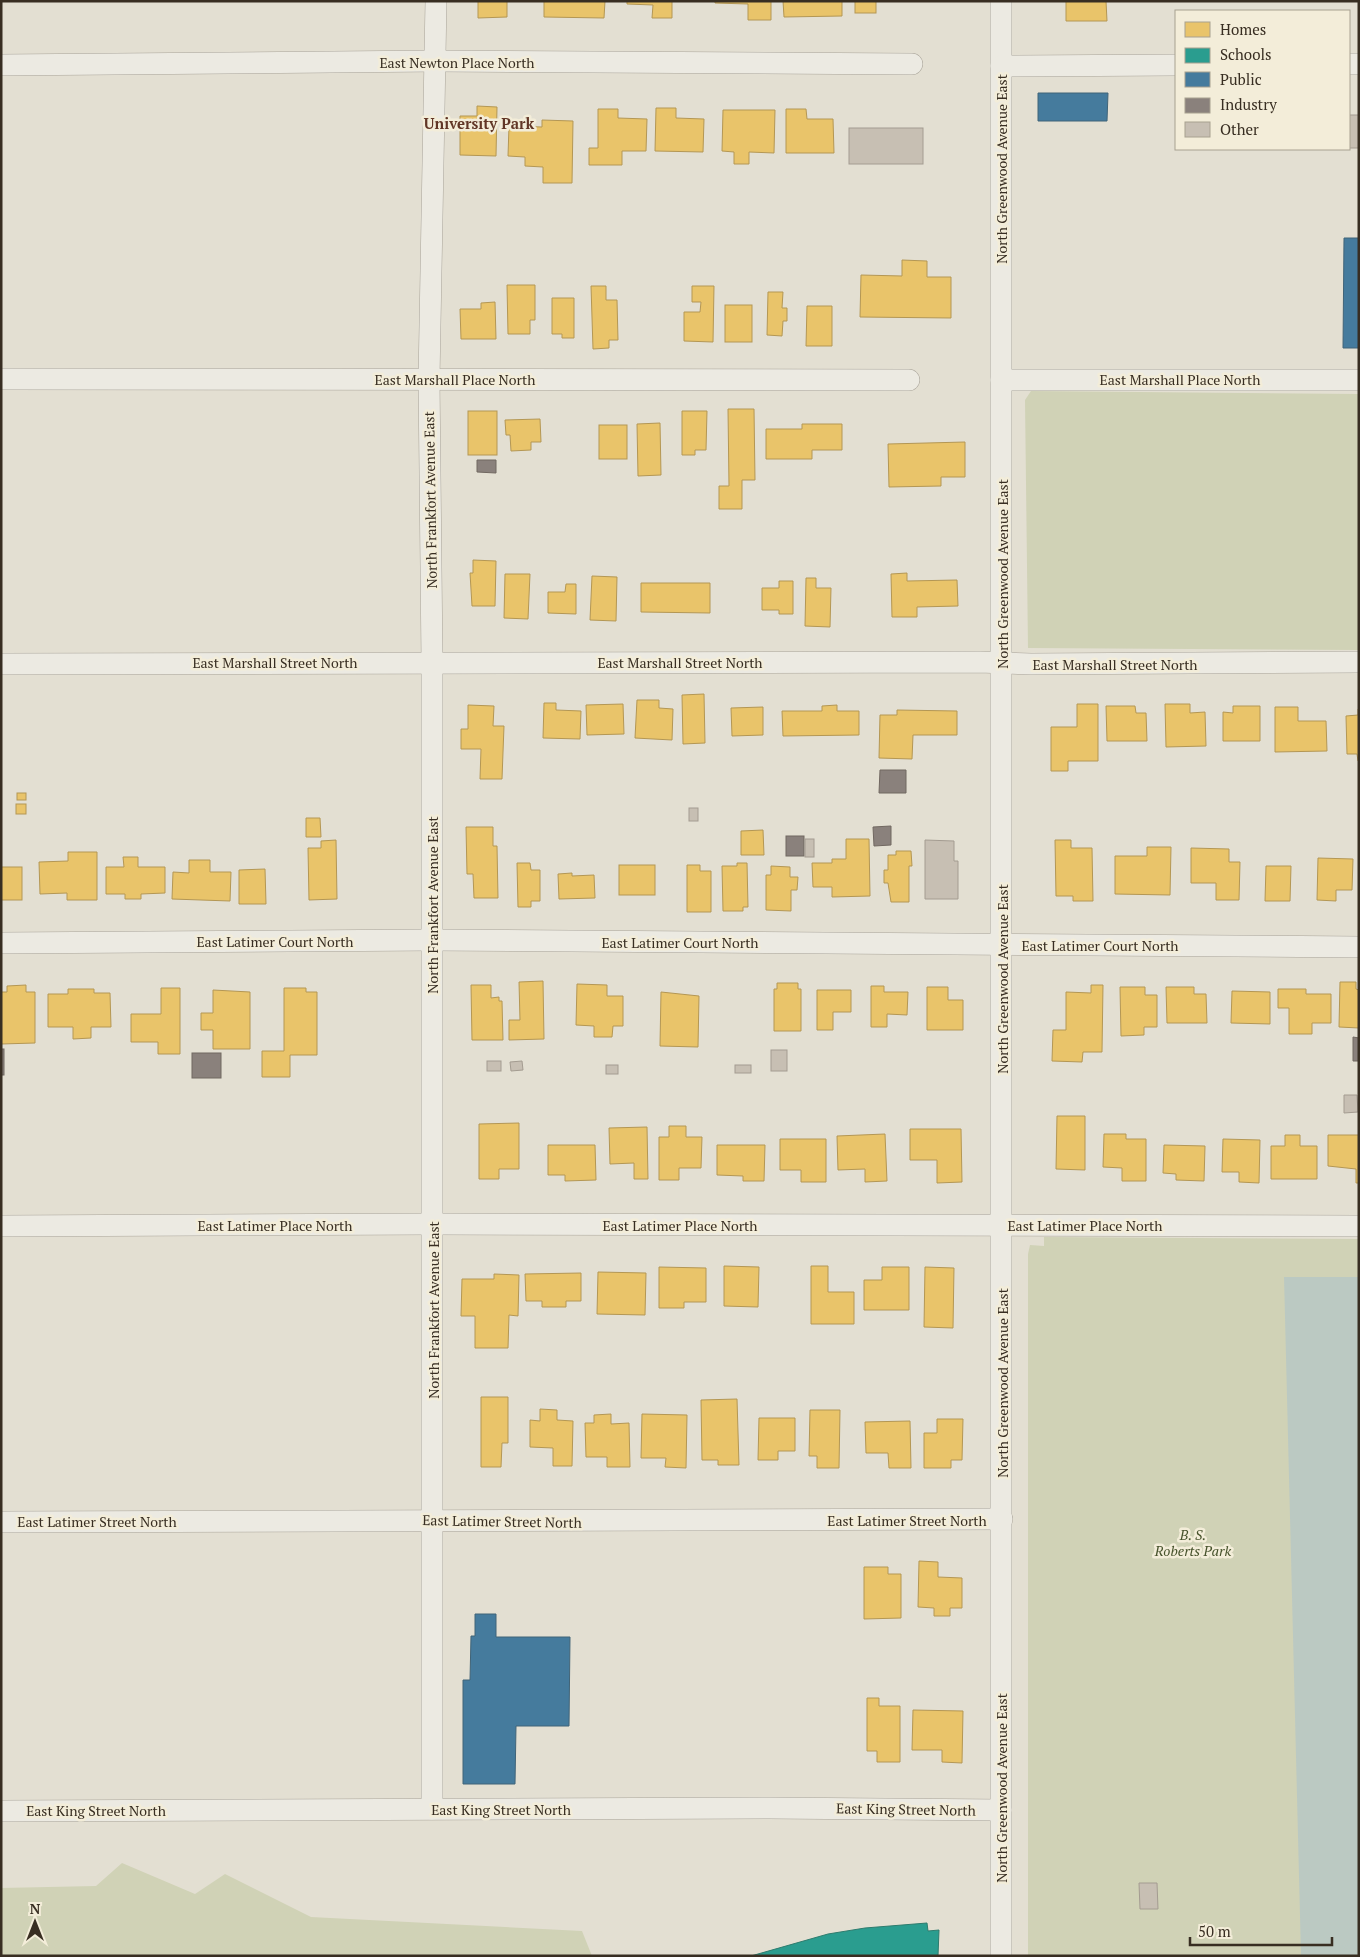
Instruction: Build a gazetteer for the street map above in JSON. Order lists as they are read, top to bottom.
{
  "streets": {
    "street": [
      "East Newton Place North",
      "North Greenwood Avenue East",
      "East Marshall Place North",
      "North Frankfort Avenue East",
      "East Marshall Street North",
      "East Latimer Court North",
      "East Latimer Place North",
      "East Latimer Street North",
      "East King Street North"
    ]
  },
  "crossings": [
    ["East Newton Place North", "North Frankfort Avenue East"],
    ["North Greenwood Avenue East", "East Marshall Place North"],
    ["North Greenwood Avenue East", "East Marshall Street North"],
    ["North Greenwood Avenue East", "East Latimer Court North"],
    ["North Greenwood Avenue East", "East Latimer Place North"],
    ["North Greenwood Avenue East", "East Latimer Street North"],
    ["North Greenwood Avenue East", "East King Street North"],
    ["East Marshall Place North", "North Frankfort Avenue East"],
    ["North Frankfort Avenue East", "East Marshall Street North"],
    ["North Frankfort Avenue East", "East Latimer Court North"],
    ["North Frankfort Avenue East", "East Latimer Place North"],
    ["North Frankfort Avenue East", "East Latimer Street North"],
    ["North Frankfort Avenue East", "East King Street North"]
  ],
  "districts": ["University Park"],
  "parks": ["B. S. Roberts Park"],
  "legend": [
    "Homes",
    "Schools",
    "Public",
    "Industry",
    "Other"
  ],
  "scale_bar": "50 m",
  "north": "top"
}
